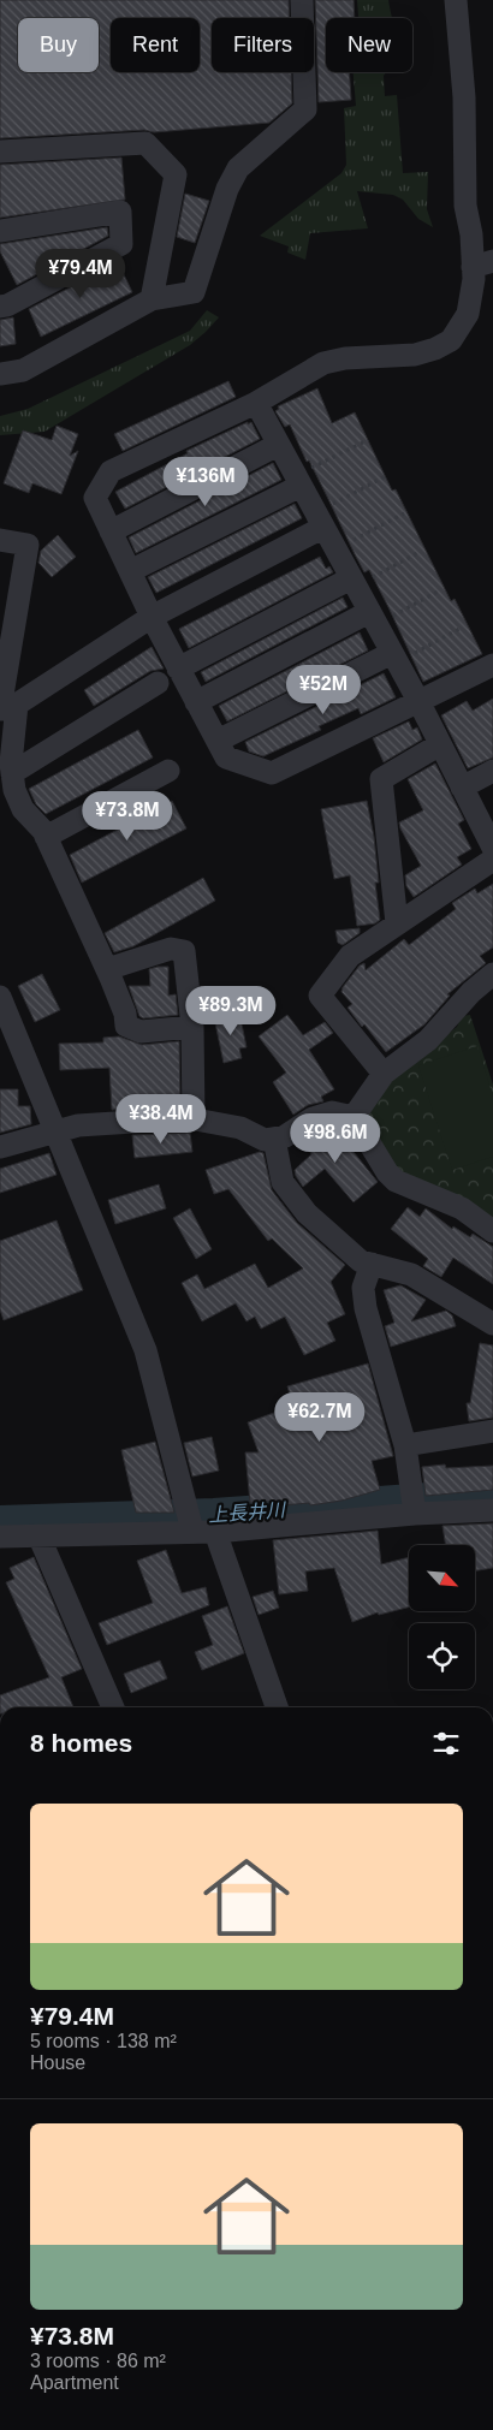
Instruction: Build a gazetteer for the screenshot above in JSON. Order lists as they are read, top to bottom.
{
  "water": ["上長井川"],
  "north": "bottom right",
  "page": {
    "chip": [
      "Buy",
      "Rent",
      "Filters",
      "New"
    ],
    "price": [
      "¥79.4M",
      "¥136M",
      "¥52M",
      "¥73.8M",
      "¥89.3M",
      "¥38.4M",
      "¥98.6M",
      "¥62.7M"
    ],
    "heading": "8 homes",
    "list": [
      {
        "name": "¥79.4M",
        "note": "5 rooms · 138 m² · House"
      },
      {
        "name": "¥73.8M",
        "note": "3 rooms · 86 m² · Apartment"
      }
    ]
  }
}
